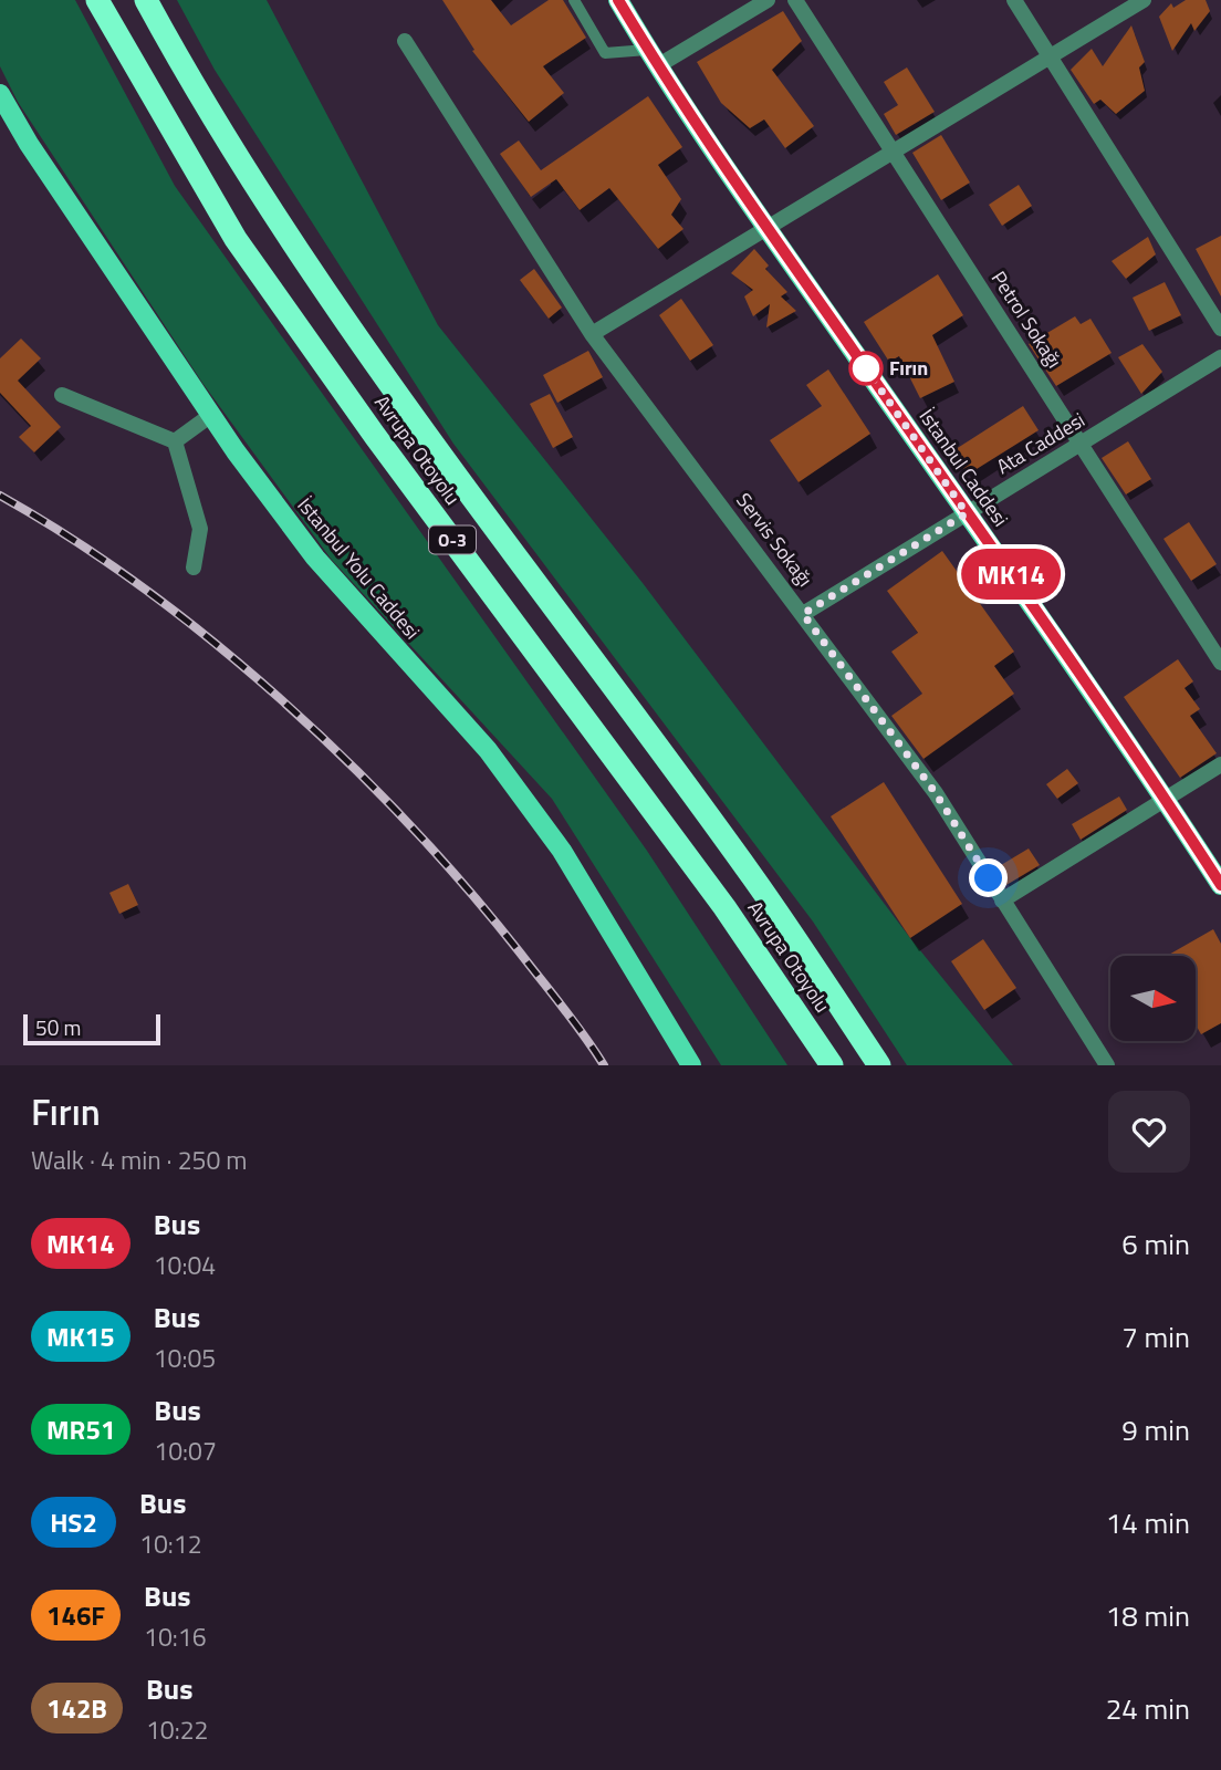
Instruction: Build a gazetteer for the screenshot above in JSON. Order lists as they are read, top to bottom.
{
  "streets": {
    "highway": ["Avrupa Otoyolu", "O-3"],
    "main road": ["İstanbul Caddesi", "İstanbul Yolu Caddesi"],
    "street": ["Petrol Sokağı", "Ata Caddesi", "Servis Sokağı"]
  },
  "crossings": [
    ["Petrol Sokağı", "Ata Caddesi"],
    ["Ata Caddesi", "İstanbul Caddesi"],
    ["Ata Caddesi", "Servis Sokağı"]
  ],
  "places": ["Fırın"],
  "lines": ["bus line MK14"],
  "scale_bar": "50 m",
  "north": "right",
  "page": {
    "on_map": "MK14",
    "scale": "50 m",
    "heading": ["Fırın", "Walk · 4 min · 250 m"],
    "list": [
      {
        "mark": "MK14",
        "name": "Bus",
        "note": "10:04",
        "value": "6 min"
      },
      {
        "mark": "MK15",
        "name": "Bus",
        "note": "10:05",
        "value": "7 min"
      },
      {
        "mark": "MR51",
        "name": "Bus",
        "note": "10:07",
        "value": "9 min"
      },
      {
        "mark": "HS2",
        "name": "Bus",
        "note": "10:12",
        "value": "14 min"
      },
      {
        "mark": "146F",
        "name": "Bus",
        "note": "10:16",
        "value": "18 min"
      },
      {
        "mark": "142B",
        "name": "Bus",
        "note": "10:22",
        "value": "24 min"
      }
    ]
  }
}
